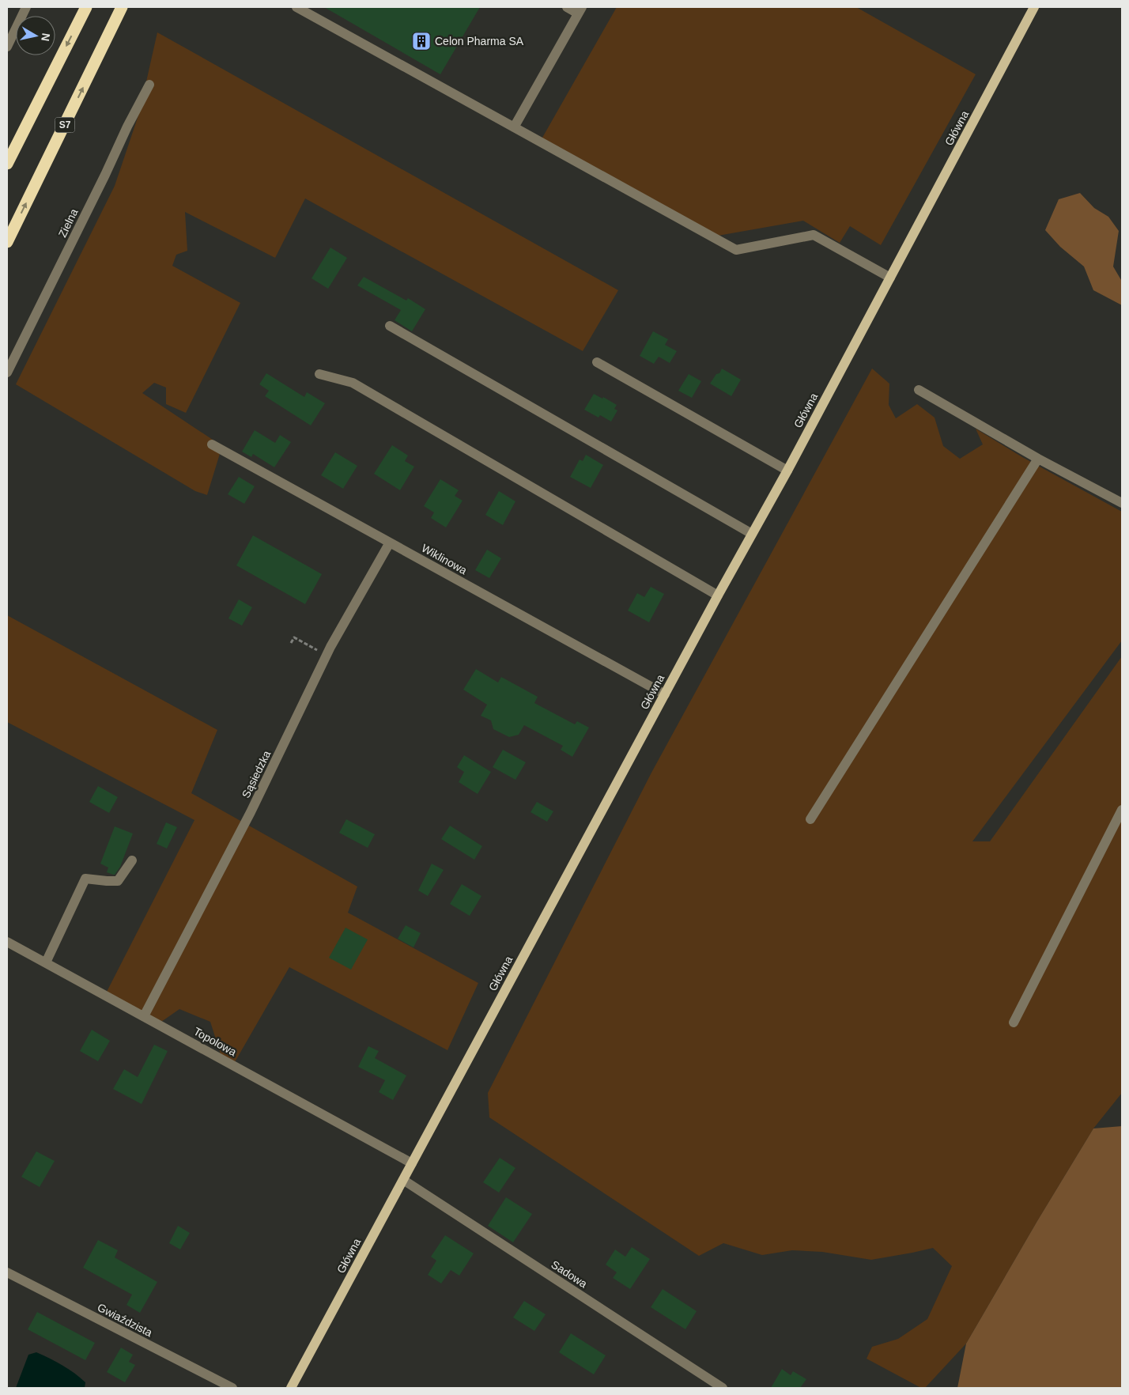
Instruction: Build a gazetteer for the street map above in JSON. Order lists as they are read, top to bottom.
{
  "streets": {
    "highway": ["S7"],
    "main road": ["Główna"],
    "street": [
      "Zielna",
      "Wiklinowa",
      "Sąsiedzka",
      "Topolowa",
      "Sadowa",
      "Gwiaździsta"
    ]
  },
  "crossings": [
    ["Główna", "Wiklinowa"],
    ["Główna", "Topolowa"],
    ["Główna", "Sadowa"],
    ["Wiklinowa", "Sąsiedzka"],
    ["Sąsiedzka", "Topolowa"]
  ],
  "places": {
    "building": ["Celon Pharma SA"]
  },
  "north": "right"
}
